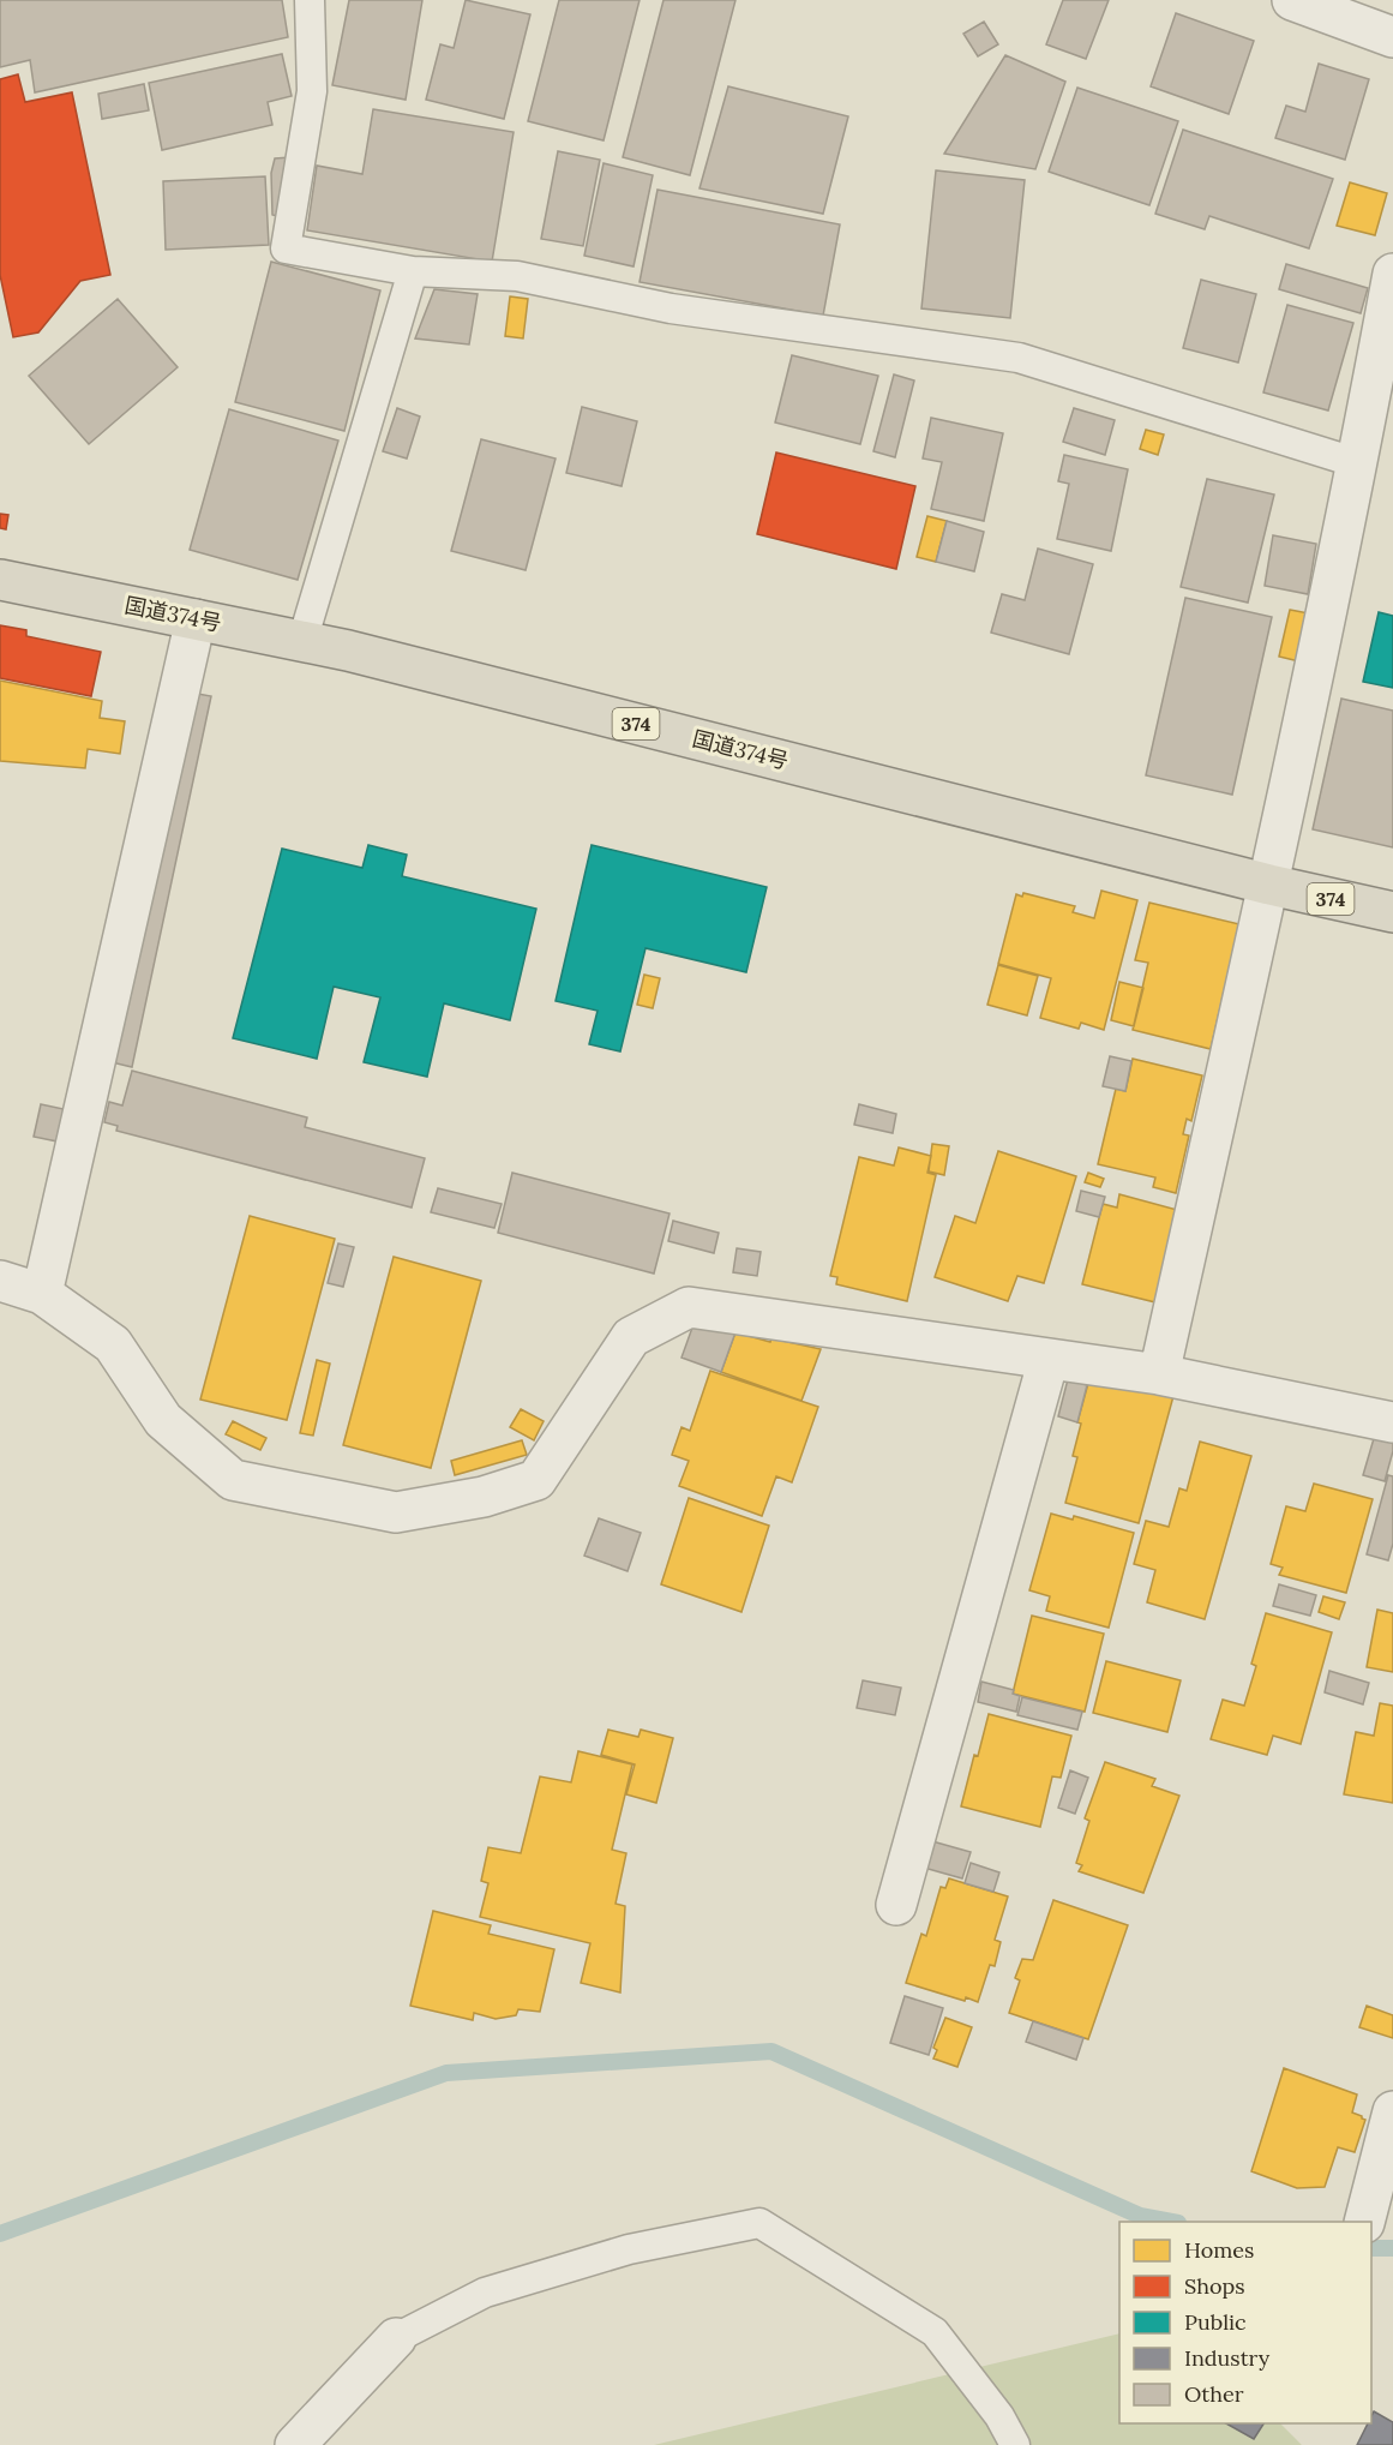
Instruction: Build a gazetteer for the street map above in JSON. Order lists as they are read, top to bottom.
{
  "streets": {
    "highway": ["国道374号", "374"]
  },
  "legend": [
    "Homes",
    "Shops",
    "Public",
    "Industry",
    "Other"
  ]
}
